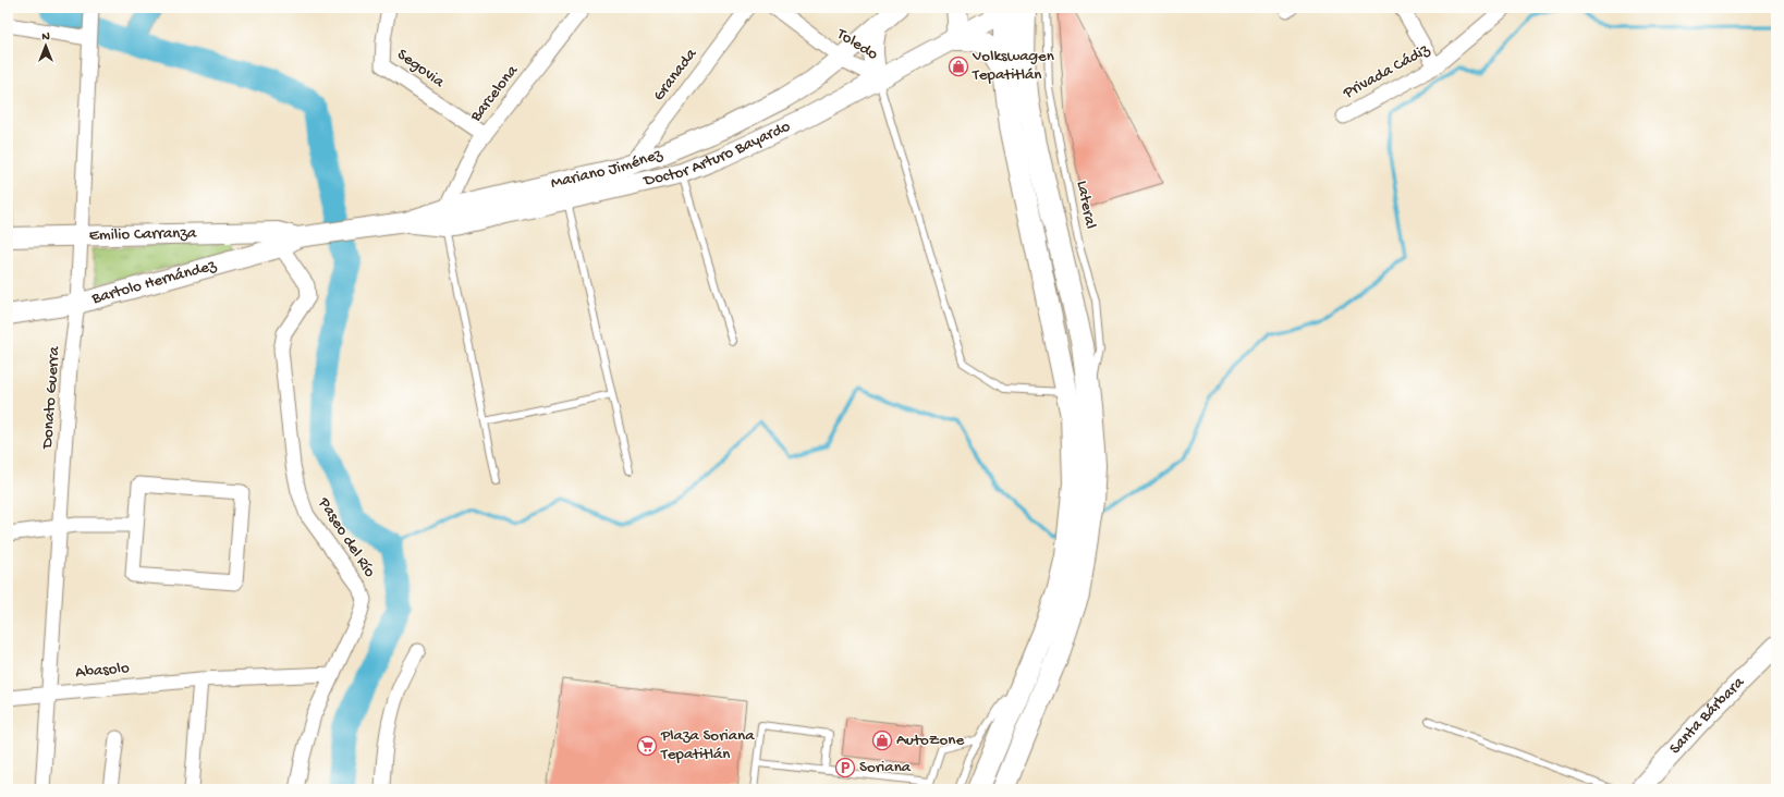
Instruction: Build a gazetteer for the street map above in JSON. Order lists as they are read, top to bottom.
{
  "streets": {
    "street": [
      "Toledo",
      "Segovia",
      "Privada Cádiz",
      "Granada",
      "Barcelona",
      "Doctor Arturo Bayardo",
      "Mariano Jiménez",
      "Emilio Carranza",
      "Bartolo Hernández",
      "Donato Guerra",
      "Paseo del Río",
      "Abasolo",
      "Santa Bárbara"
    ],
    "lane": ["Lateral"]
  },
  "crossings": [
    ["Toledo", "Doctor Arturo Bayardo"],
    ["Toledo", "Mariano Jiménez"],
    ["Segovia", "Barcelona"],
    ["Granada", "Doctor Arturo Bayardo"],
    ["Granada", "Mariano Jiménez"],
    ["Barcelona", "Doctor Arturo Bayardo"],
    ["Barcelona", "Mariano Jiménez"],
    ["Doctor Arturo Bayardo", "Mariano Jiménez"],
    ["Doctor Arturo Bayardo", "Emilio Carranza"],
    ["Doctor Arturo Bayardo", "Bartolo Hernández"],
    ["Doctor Arturo Bayardo", "Paseo del Río"],
    ["Emilio Carranza", "Bartolo Hernández"],
    ["Emilio Carranza", "Donato Guerra"],
    ["Emilio Carranza", "Paseo del Río"],
    ["Bartolo Hernández", "Donato Guerra"],
    ["Bartolo Hernández", "Paseo del Río"],
    ["Donato Guerra", "Abasolo"],
    ["Paseo del Río", "Abasolo"]
  ],
  "places": {
    "shop": ["Volkswagen Tepatitlán", "AutoZone"],
    "supermarket": ["Plaza Soriana Tepatitlán"],
    "parking": ["Soriana"]
  },
  "north": "top"
}
